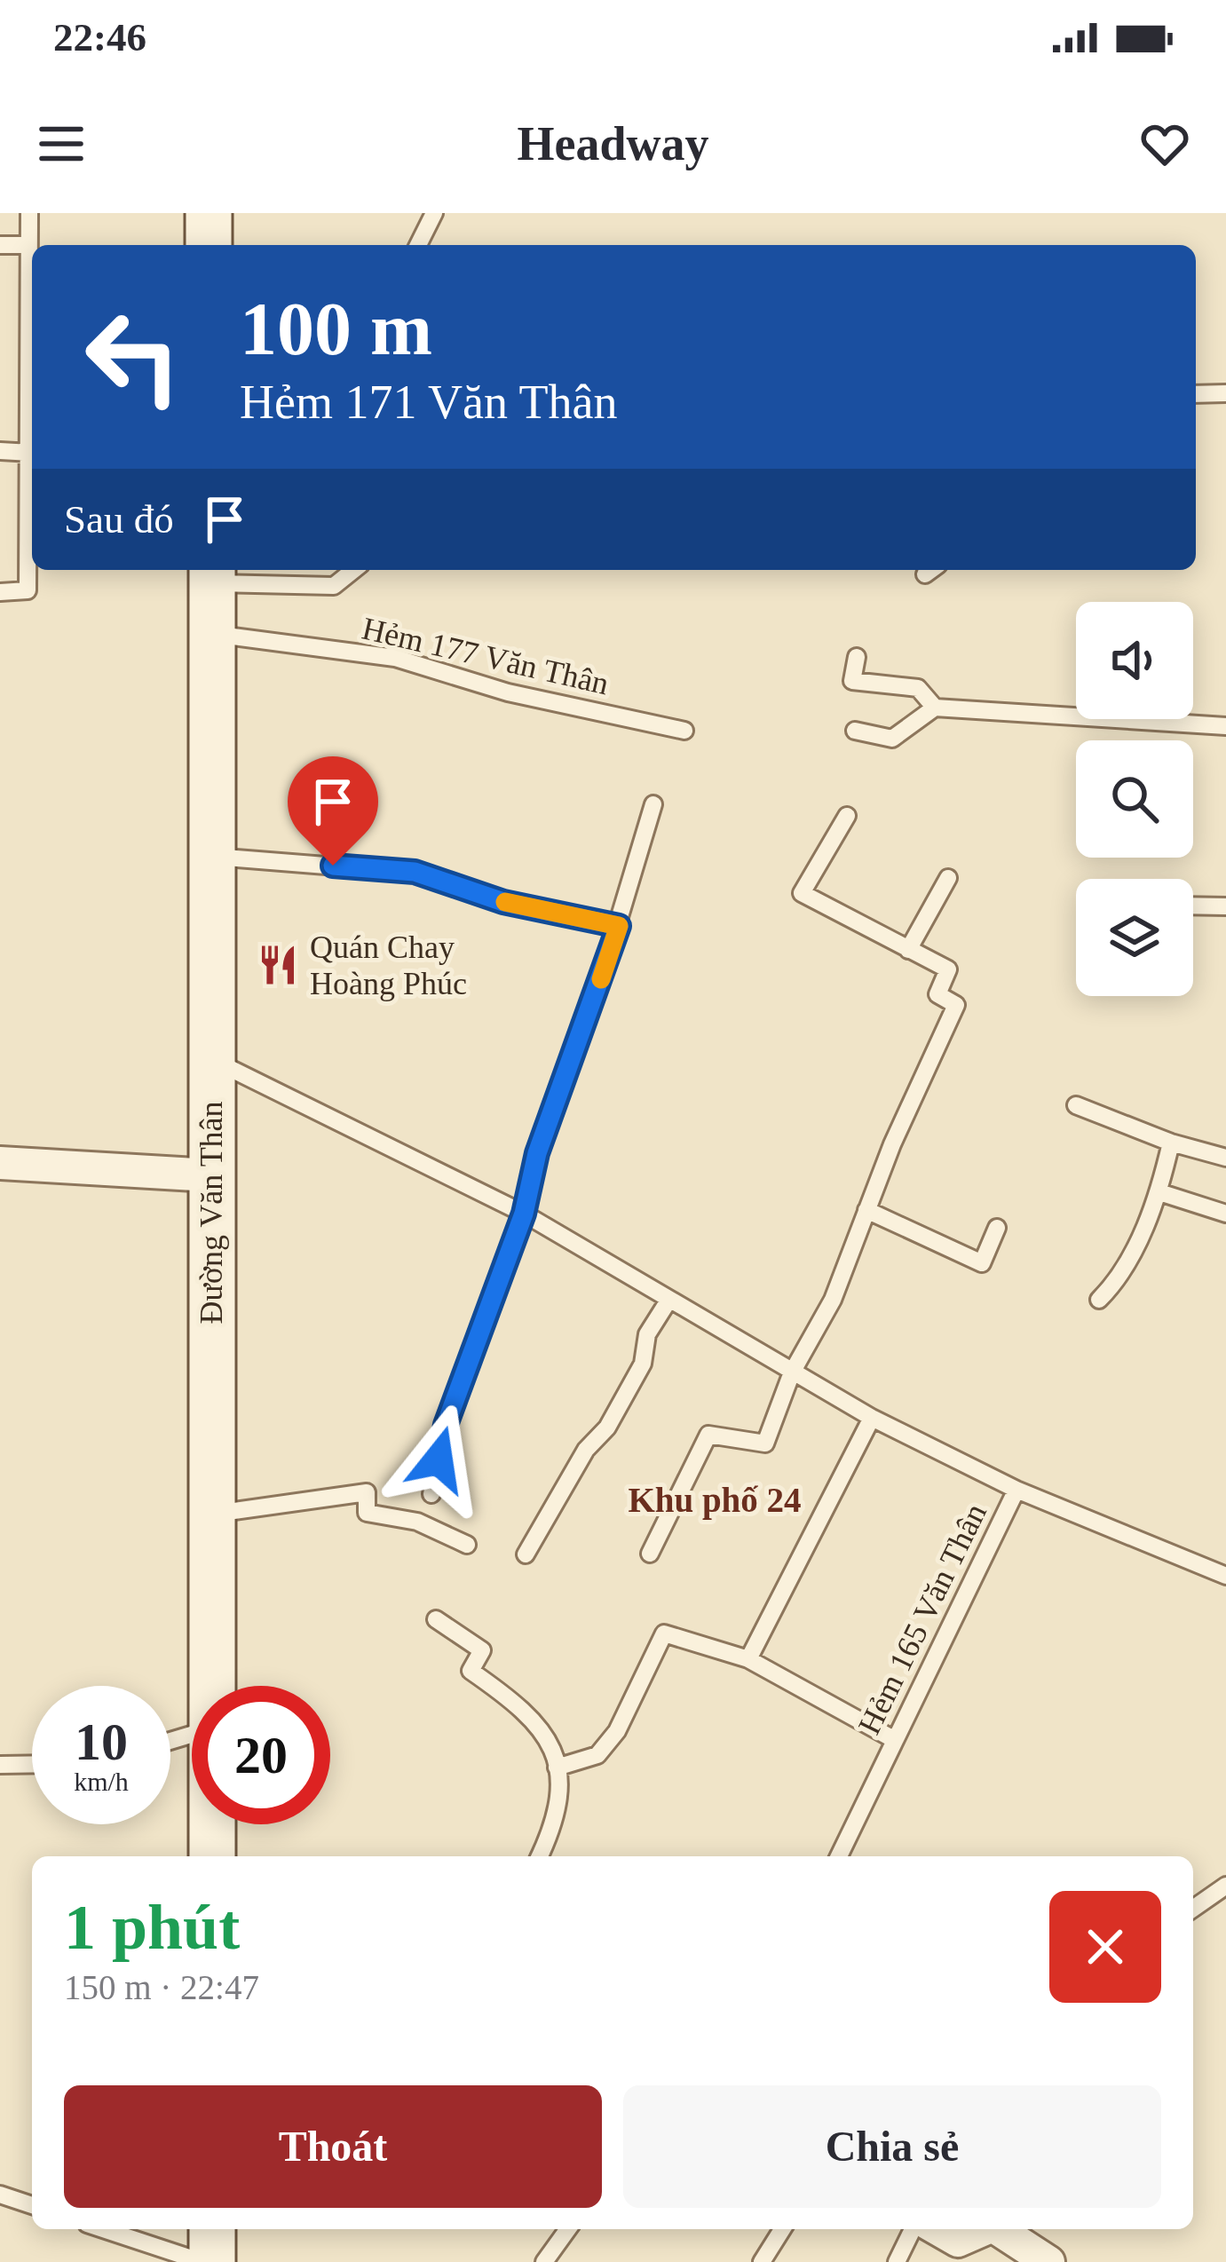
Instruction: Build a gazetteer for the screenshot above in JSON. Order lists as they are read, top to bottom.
{
  "streets": {
    "street": ["Đường Văn Thân"],
    "lane": ["Hẻm 177 Văn Thân", "Hẻm 165 Văn Thân"]
  },
  "crossings": [
    ["Hẻm 177 Văn Thân", "Đường Văn Thân"],
    ["Đường Văn Thân", "Hẻm 165 Văn Thân"]
  ],
  "districts": ["Khu phố 24"],
  "places": {
    "restaurant": ["Quán Chay Hoàng Phúc"]
  },
  "page": {
    "status": "22:46",
    "header": "Headway",
    "turn": ["100 m", "Hẻm 171 Văn Thân"],
    "then": "Sau đó",
    "speed": "10 km/h",
    "limit": "20",
    "heading": ["1 phút", "150 m · 22:47"],
    "buttons": ["Thoát", "Chia sẻ"]
  }
}
